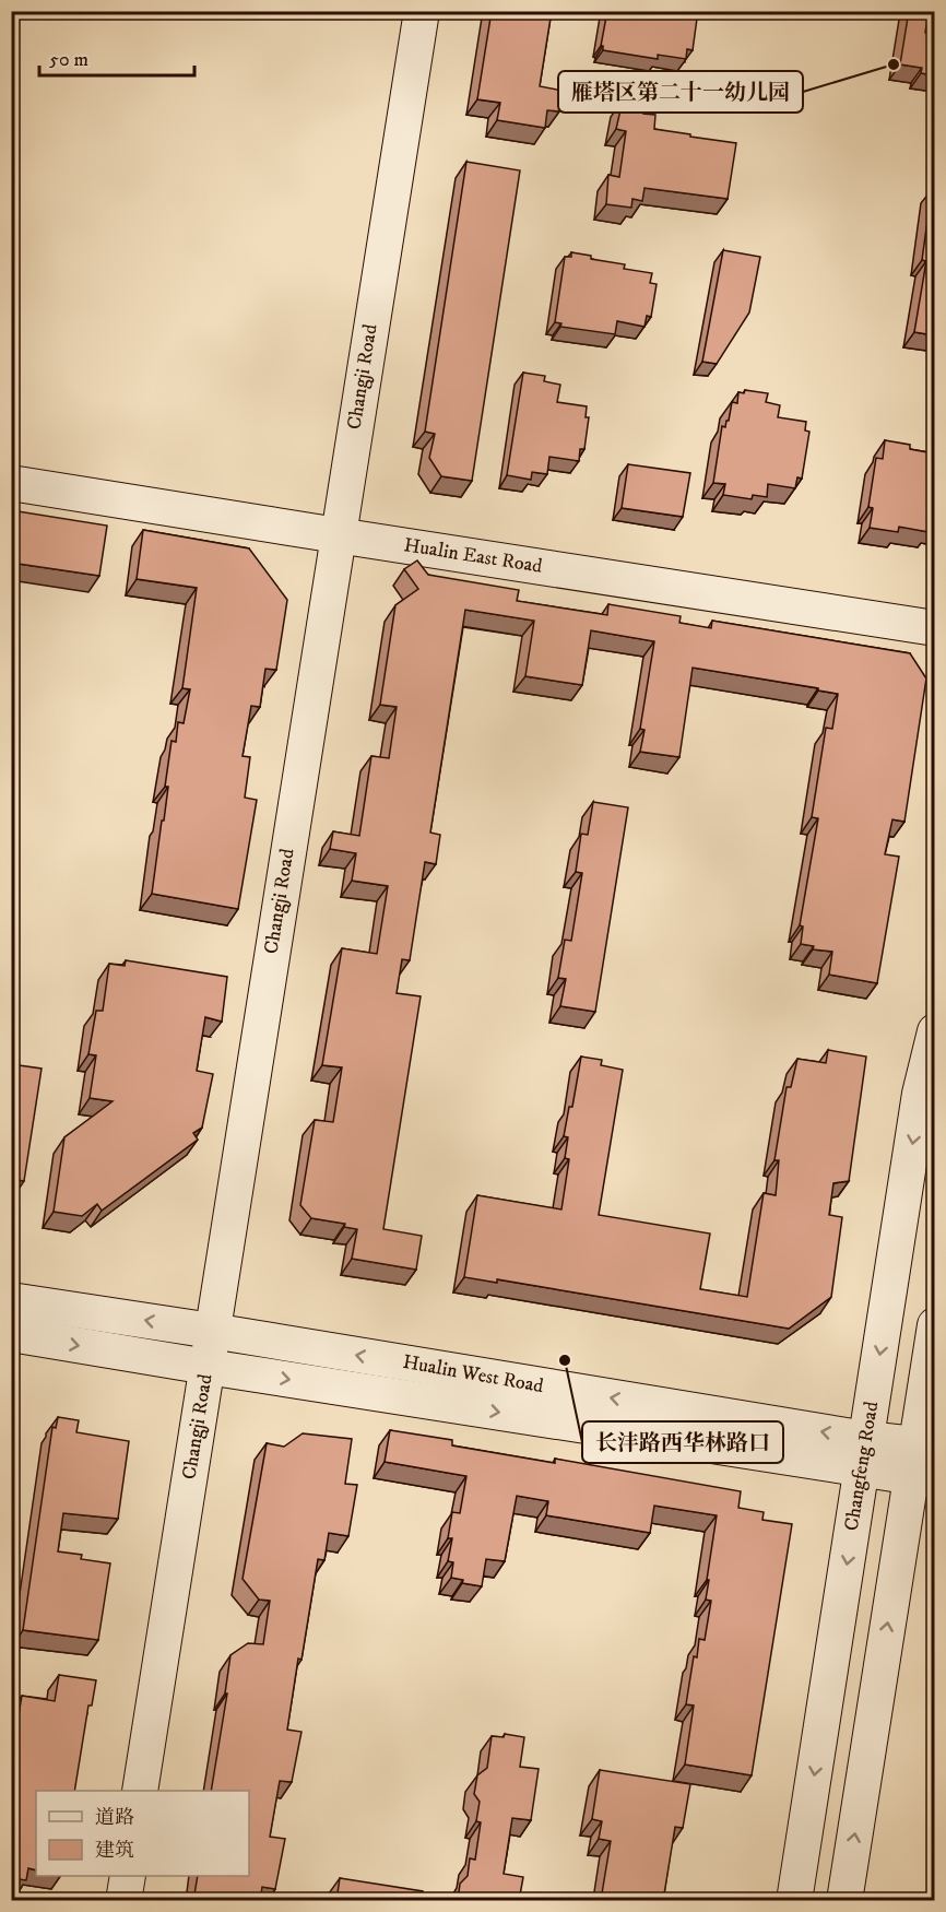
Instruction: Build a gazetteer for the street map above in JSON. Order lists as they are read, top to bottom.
{
  "streets": {
    "street": [
      "Changji Road",
      "Hualin East Road",
      "Hualin West Road",
      "Changfeng Road"
    ]
  },
  "crossings": [
    ["Changji Road", "Hualin East Road"],
    ["Changji Road", "Hualin West Road"],
    ["Hualin West Road", "Changfeng Road"]
  ],
  "places": ["雁塔区第二十一幼儿园", "长沣路西华林路口"],
  "legend": ["道路", "建筑"],
  "scale_bar": "50 m"
}
